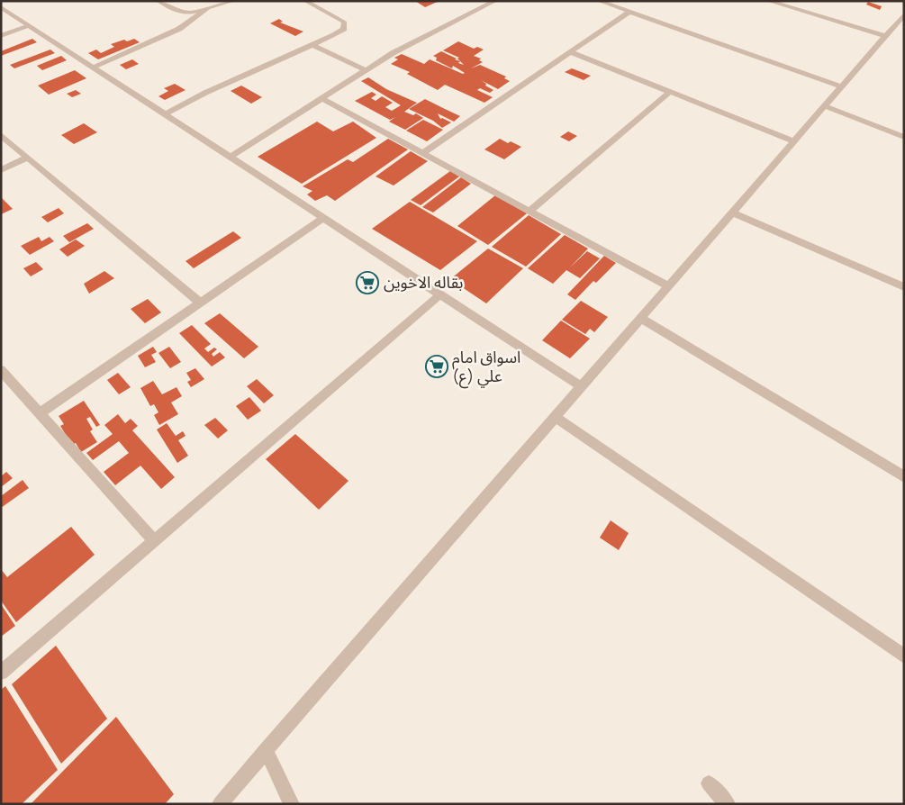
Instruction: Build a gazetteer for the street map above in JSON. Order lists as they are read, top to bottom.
{
  "places": {
    "supermarket": ["بقاله الاخوين", "اسواق امام علي (ع)"]
  }
}
